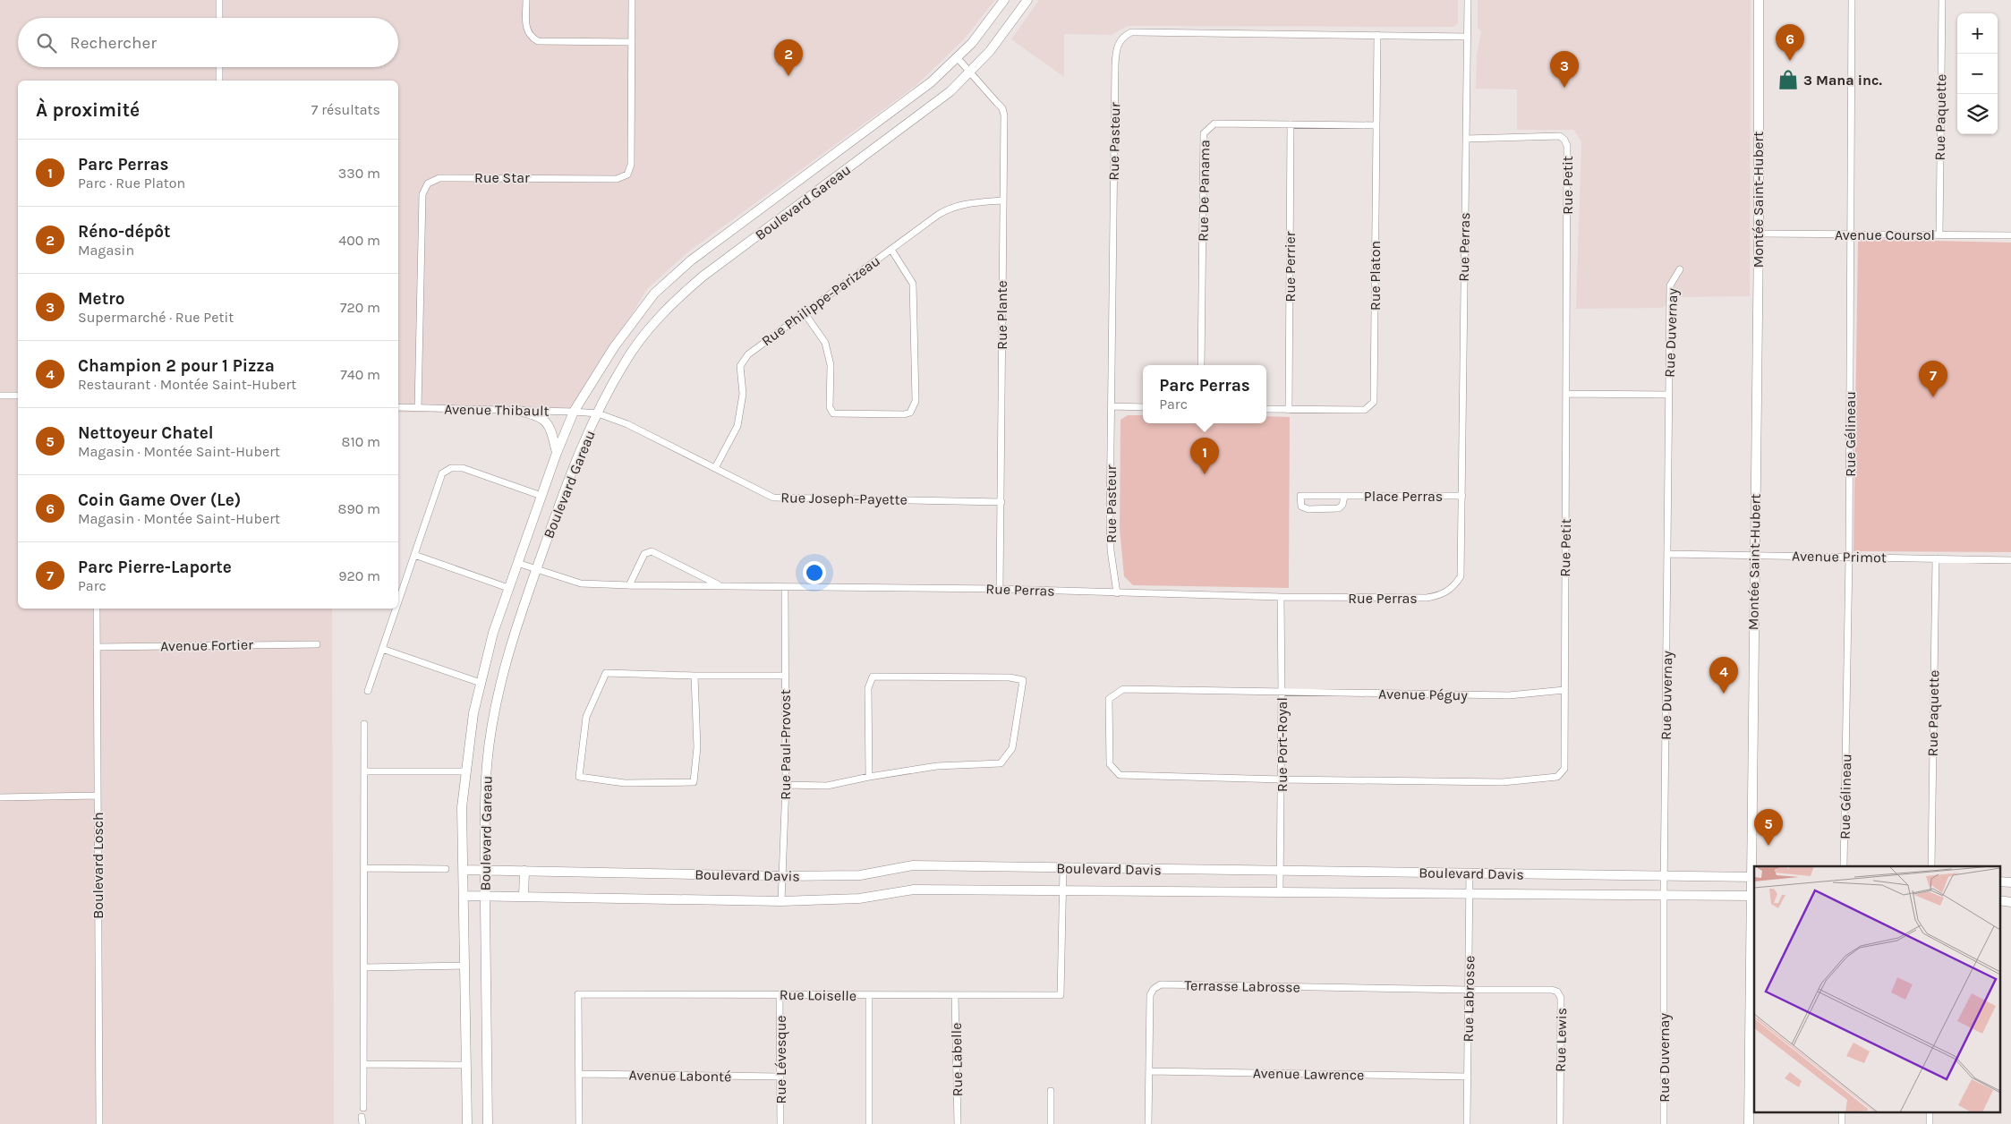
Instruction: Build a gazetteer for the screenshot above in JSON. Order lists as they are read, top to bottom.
{
  "streets": {
    "street": [
      "Rue Paquette",
      "Rue Pasteur",
      "Rue Star",
      "Rue Petit",
      "Rue De Panama",
      "Montée Saint-Hubert",
      "Boulevard Gareau",
      "Avenue Coursol",
      "Rue Perras",
      "Rue Perrier",
      "Rue Platon",
      "Rue Philippe-Parizeau",
      "Rue Plante",
      "Rue Duvernay",
      "Avenue Thibault",
      "Rue Gélineau",
      "Place Perras",
      "Rue Joseph-Payette",
      "Avenue Primot",
      "Avenue Fortier",
      "Avenue Péguy",
      "Rue Paul-Provost",
      "Rue Port-Royal",
      "Boulevard Losch",
      "Boulevard Davis",
      "Terrasse Labrosse",
      "Rue Loiselle",
      "Rue Labrosse",
      "Rue Lewis",
      "Rue Lévesque",
      "Rue Labelle",
      "Avenue Lawrence",
      "Avenue Labonté"
    ]
  },
  "crossings": [
    ["Rue Paquette", "Avenue Coursol"],
    ["Rue Paquette", "Avenue Primot"],
    ["Rue Pasteur", "Rue Perras"],
    ["Rue Pasteur", "Rue Platon"],
    ["Rue Star", "Avenue Thibault"],
    ["Rue Petit", "Rue Perras"],
    ["Rue Petit", "Avenue Péguy"],
    ["Rue Petit", "Rue Port-Royal"],
    ["Rue De Panama", "Rue Perrier"],
    ["Rue De Panama", "Rue Platon"],
    ["Montée Saint-Hubert", "Avenue Coursol"],
    ["Montée Saint-Hubert", "Avenue Primot"],
    ["Montée Saint-Hubert", "Boulevard Davis"],
    ["Boulevard Gareau", "Rue Perras"],
    ["Boulevard Gareau", "Rue Plante"],
    ["Boulevard Gareau", "Avenue Thibault"],
    ["Boulevard Gareau", "Rue Joseph-Payette"],
    ["Boulevard Gareau", "Boulevard Davis"],
    ["Avenue Coursol", "Rue Gélineau"],
    ["Rue Perras", "Rue Plante"],
    ["Rue Perras", "Place Perras"],
    ["Rue Perras", "Rue Paul-Provost"],
    ["Rue Perras", "Rue Port-Royal"],
    ["Rue Perrier", "Rue Platon"],
    ["Rue Philippe-Parizeau", "Rue Plante"],
    ["Rue Philippe-Parizeau", "Rue Joseph-Payette"],
    ["Rue Plante", "Rue Joseph-Payette"],
    ["Rue Duvernay", "Avenue Primot"],
    ["Rue Duvernay", "Boulevard Davis"],
    ["Avenue Thibault", "Rue Joseph-Payette"],
    ["Rue Gélineau", "Avenue Primot"],
    ["Avenue Fortier", "Boulevard Losch"],
    ["Avenue Péguy", "Rue Port-Royal"],
    ["Rue Paul-Provost", "Boulevard Davis"],
    ["Rue Port-Royal", "Boulevard Davis"],
    ["Boulevard Davis", "Rue Loiselle"],
    ["Boulevard Davis", "Rue Labrosse"],
    ["Terrasse Labrosse", "Rue Labrosse"],
    ["Terrasse Labrosse", "Rue Lewis"],
    ["Terrasse Labrosse", "Avenue Lawrence"],
    ["Rue Loiselle", "Rue Lévesque"],
    ["Rue Loiselle", "Rue Labelle"],
    ["Rue Loiselle", "Avenue Labonté"],
    ["Rue Labrosse", "Rue Lewis"],
    ["Rue Labrosse", "Avenue Lawrence"],
    ["Rue Lévesque", "Avenue Labonté"]
  ],
  "places": {
    "shop": ["3 Mana inc."]
  },
  "page": {
    "map_buttons": ["+", "−"],
    "search": "Rechercher",
    "pins": [
      "6",
      "2",
      "3",
      "7",
      "1",
      "4",
      "5"
    ],
    "heading": ["À proximité", "7 résultats"],
    "list": [
      {
        "mark": "1",
        "name": "Parc Perras",
        "note": "Parc · Rue Platon",
        "value": "330 m"
      },
      {
        "mark": "2",
        "name": "Réno-dépôt",
        "note": "Magasin",
        "value": "400 m"
      },
      {
        "mark": "3",
        "name": "Metro",
        "note": "Supermarché · Rue Petit",
        "value": "720 m"
      },
      {
        "mark": "4",
        "name": "Champion 2 pour 1 Pizza",
        "note": "Restaurant · Montée Saint-Hubert",
        "value": "740 m"
      },
      {
        "mark": "5",
        "name": "Nettoyeur Chatel",
        "note": "Magasin · Montée Saint-Hubert",
        "value": "810 m"
      },
      {
        "mark": "6",
        "name": "Coin Game Over (Le)",
        "note": "Magasin · Montée Saint-Hubert",
        "value": "890 m"
      },
      {
        "mark": "7",
        "name": "Parc Pierre-Laporte",
        "note": "Parc",
        "value": "920 m"
      }
    ],
    "popup": ["Parc Perras", "Parc"]
  }
}
